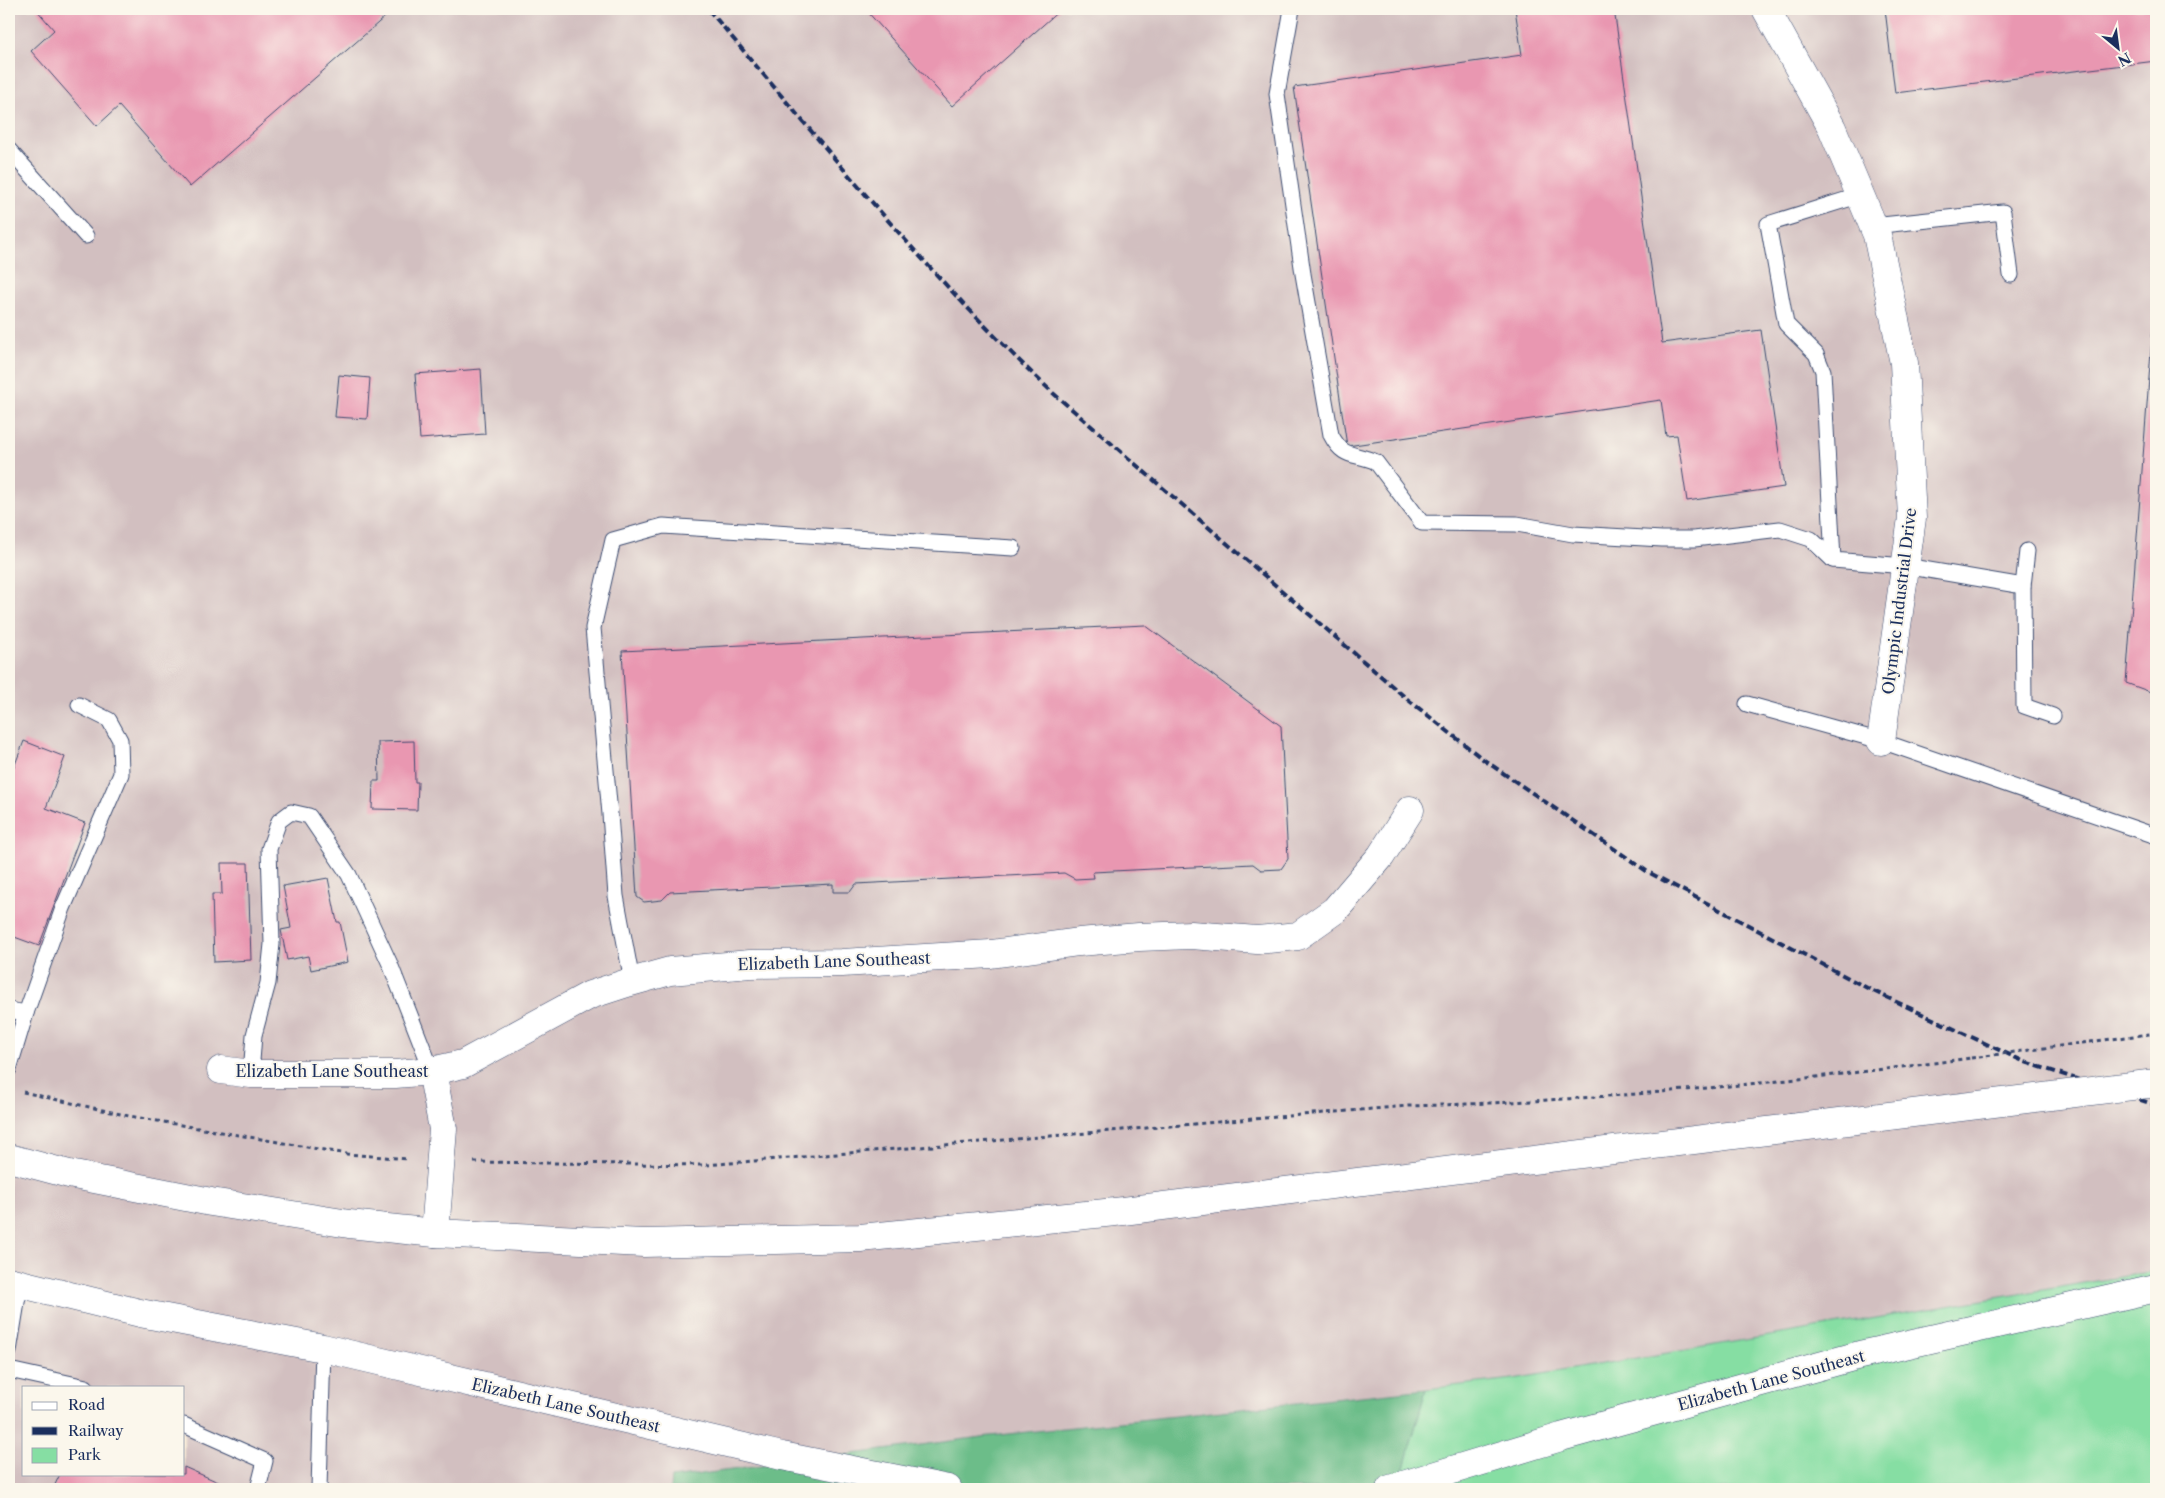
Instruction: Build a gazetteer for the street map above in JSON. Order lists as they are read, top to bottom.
{
  "streets": {
    "street": ["Olympic Industrial Drive", "Elizabeth Lane Southeast"]
  },
  "legend": ["Road", "Railway", "Park"],
  "north": "bottom right"
}
